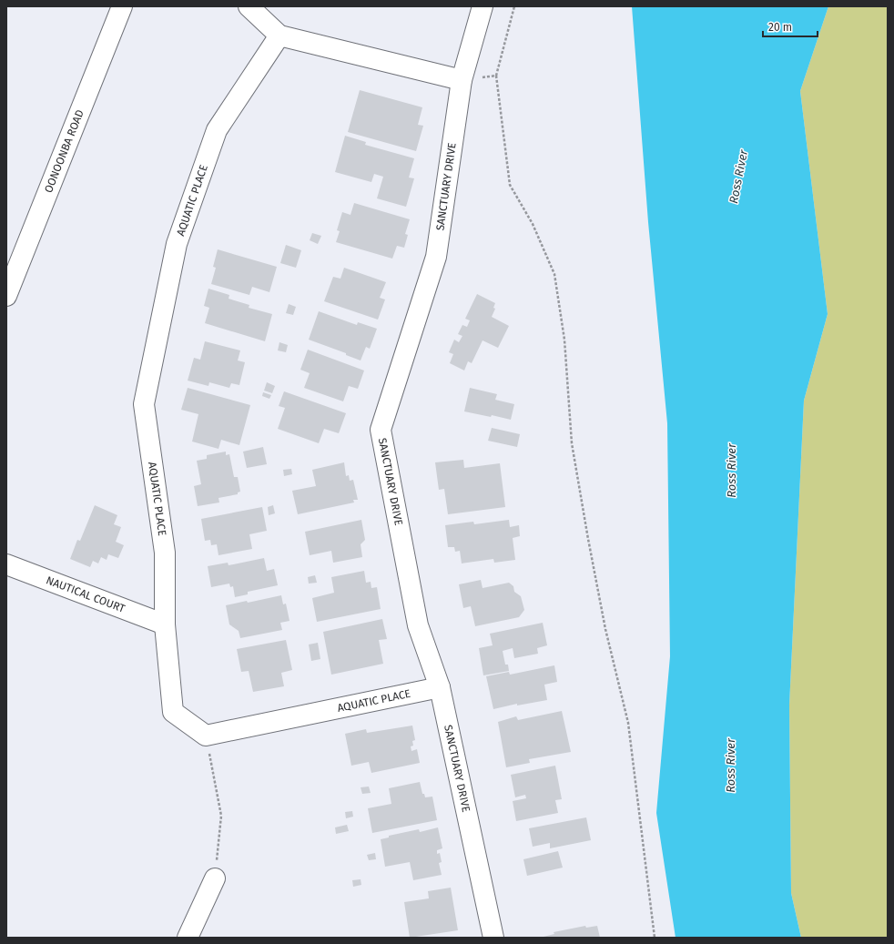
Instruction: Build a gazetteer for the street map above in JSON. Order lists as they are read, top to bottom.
{
  "streets": {
    "street": [
      "OONOONBA ROAD",
      "SANCTUARY DRIVE",
      "AQUATIC PLACE",
      "NAUTICAL COURT"
    ]
  },
  "crossings": [
    ["SANCTUARY DRIVE", "AQUATIC PLACE"],
    ["AQUATIC PLACE", "NAUTICAL COURT"]
  ],
  "water": ["Ross River"],
  "scale_bar": "20 m"
}
